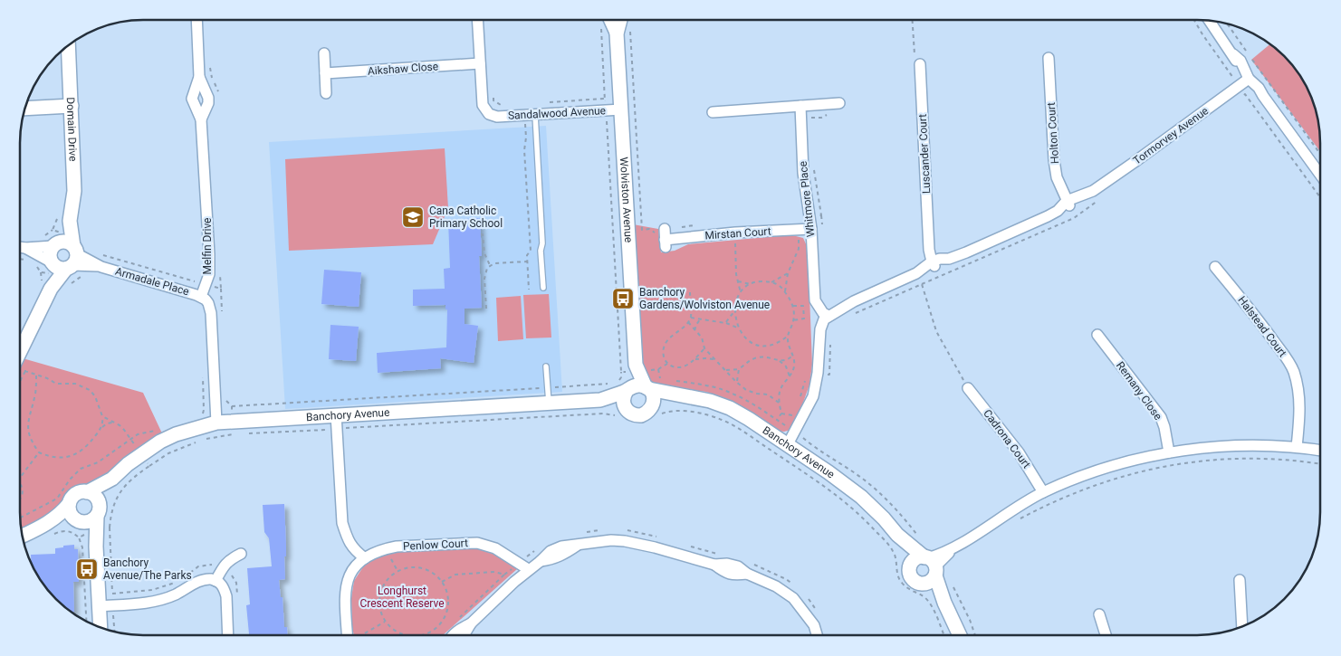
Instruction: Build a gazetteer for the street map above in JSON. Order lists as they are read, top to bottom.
{
  "streets": {
    "street": [
      "Aikshaw Close",
      "Sandalwood Avenue",
      "Domain Drive",
      "Holton Court",
      "Tormorvey Avenue",
      "Luscander Court",
      "Wolviston Avenue",
      "Whitmore Place",
      "Mirstan Court",
      "Melfin Drive",
      "Armadale Place",
      "Halstead Court",
      "Remany Close",
      "Banchory Avenue",
      "Cadrona Court",
      "Penlow Court"
    ]
  },
  "crossings": [
    ["Aikshaw Close", "Sandalwood Avenue"],
    ["Sandalwood Avenue", "Wolviston Avenue"],
    ["Holton Court", "Tormorvey Avenue"],
    ["Tormorvey Avenue", "Luscander Court"],
    ["Tormorvey Avenue", "Whitmore Place"],
    ["Wolviston Avenue", "Banchory Avenue"],
    ["Whitmore Place", "Mirstan Court"],
    ["Melfin Drive", "Armadale Place"]
  ],
  "parks": ["Longhurst Crescent Reserve"],
  "places": {
    "school or university": ["Cana Catholic Primary School"],
    "bus stop": ["Banchory Gardens/Wolviston Avenue", "Banchory Avenue/The Parks"]
  }
}
